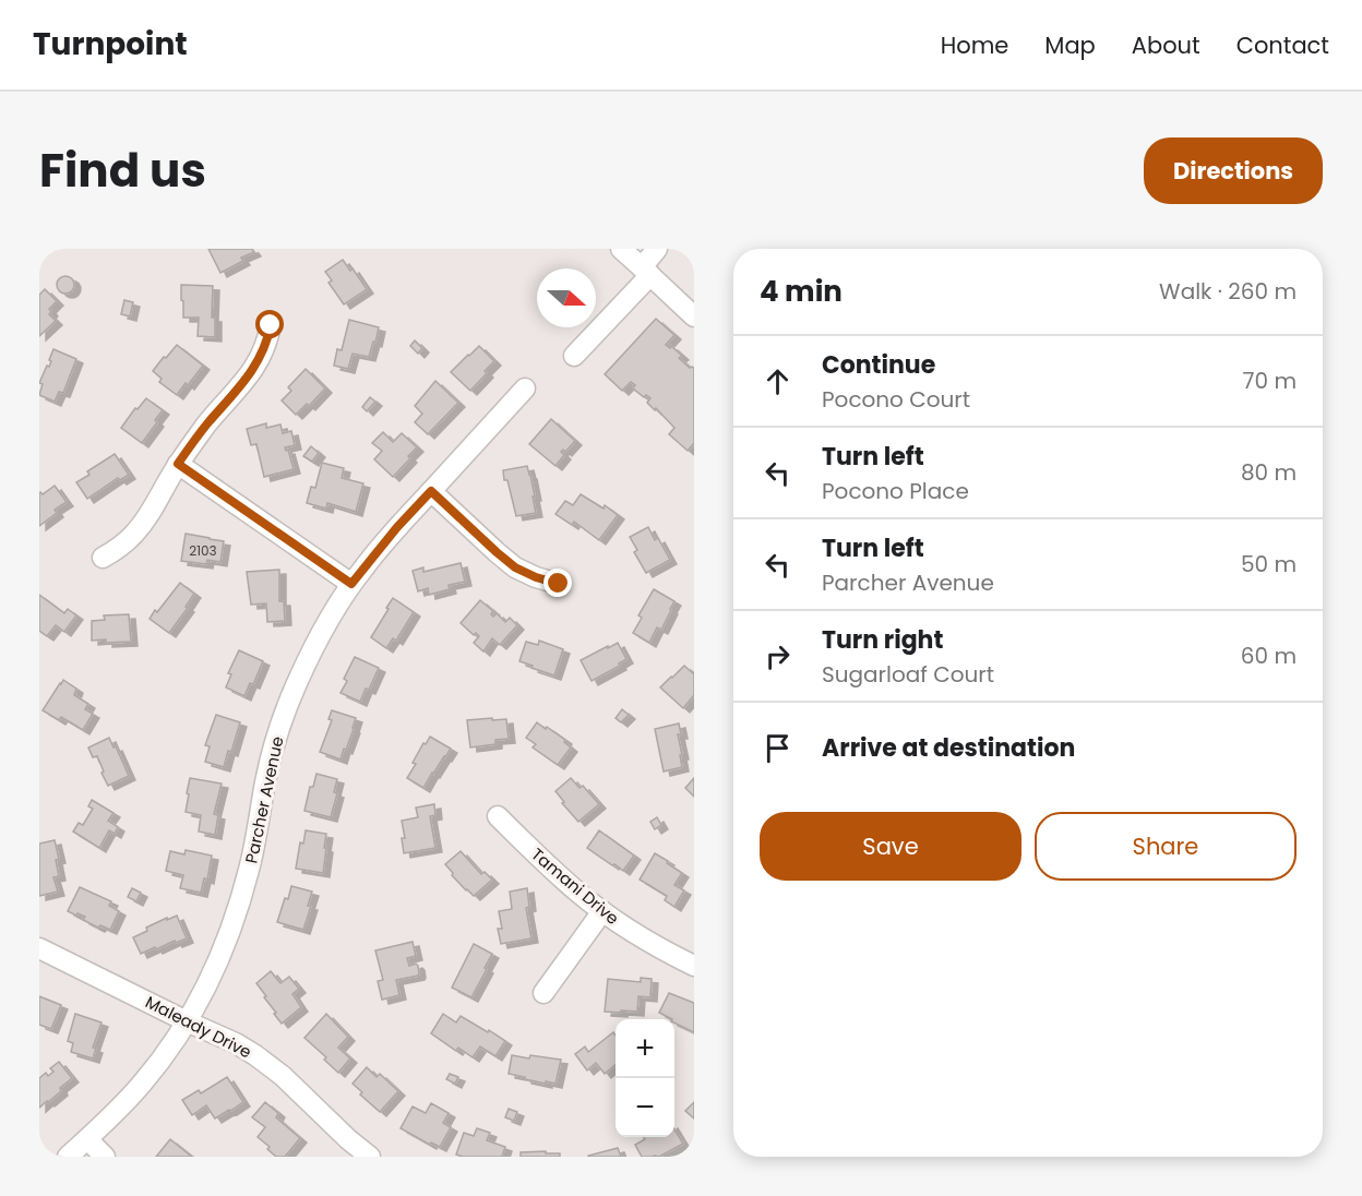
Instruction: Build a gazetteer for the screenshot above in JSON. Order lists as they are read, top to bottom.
{
  "streets": {
    "street": ["Parcher Avenue", "Tamani Drive", "Maleady Drive"]
  },
  "crossings": [
    ["Parcher Avenue", "Maleady Drive"]
  ],
  "house_numbers": ["2103"],
  "north": "right",
  "page": {
    "header": "Turnpoint",
    "nav": [
      "Home",
      "Map",
      "About",
      "Contact"
    ],
    "title": "Find us",
    "buttons": [
      "Directions",
      ["Save", "Share"]
    ],
    "heading": ["4 min", "Walk · 260 m"],
    "list": [
      ["Continue", "Pocono Court", "70 m"],
      ["Turn left", "Pocono Place", "80 m"],
      ["Turn left", "Parcher Avenue", "50 m"],
      ["Turn right", "Sugarloaf Court", "60 m"],
      "Arrive at destination"
    ],
    "map_buttons": ["+", "−"]
  }
}
